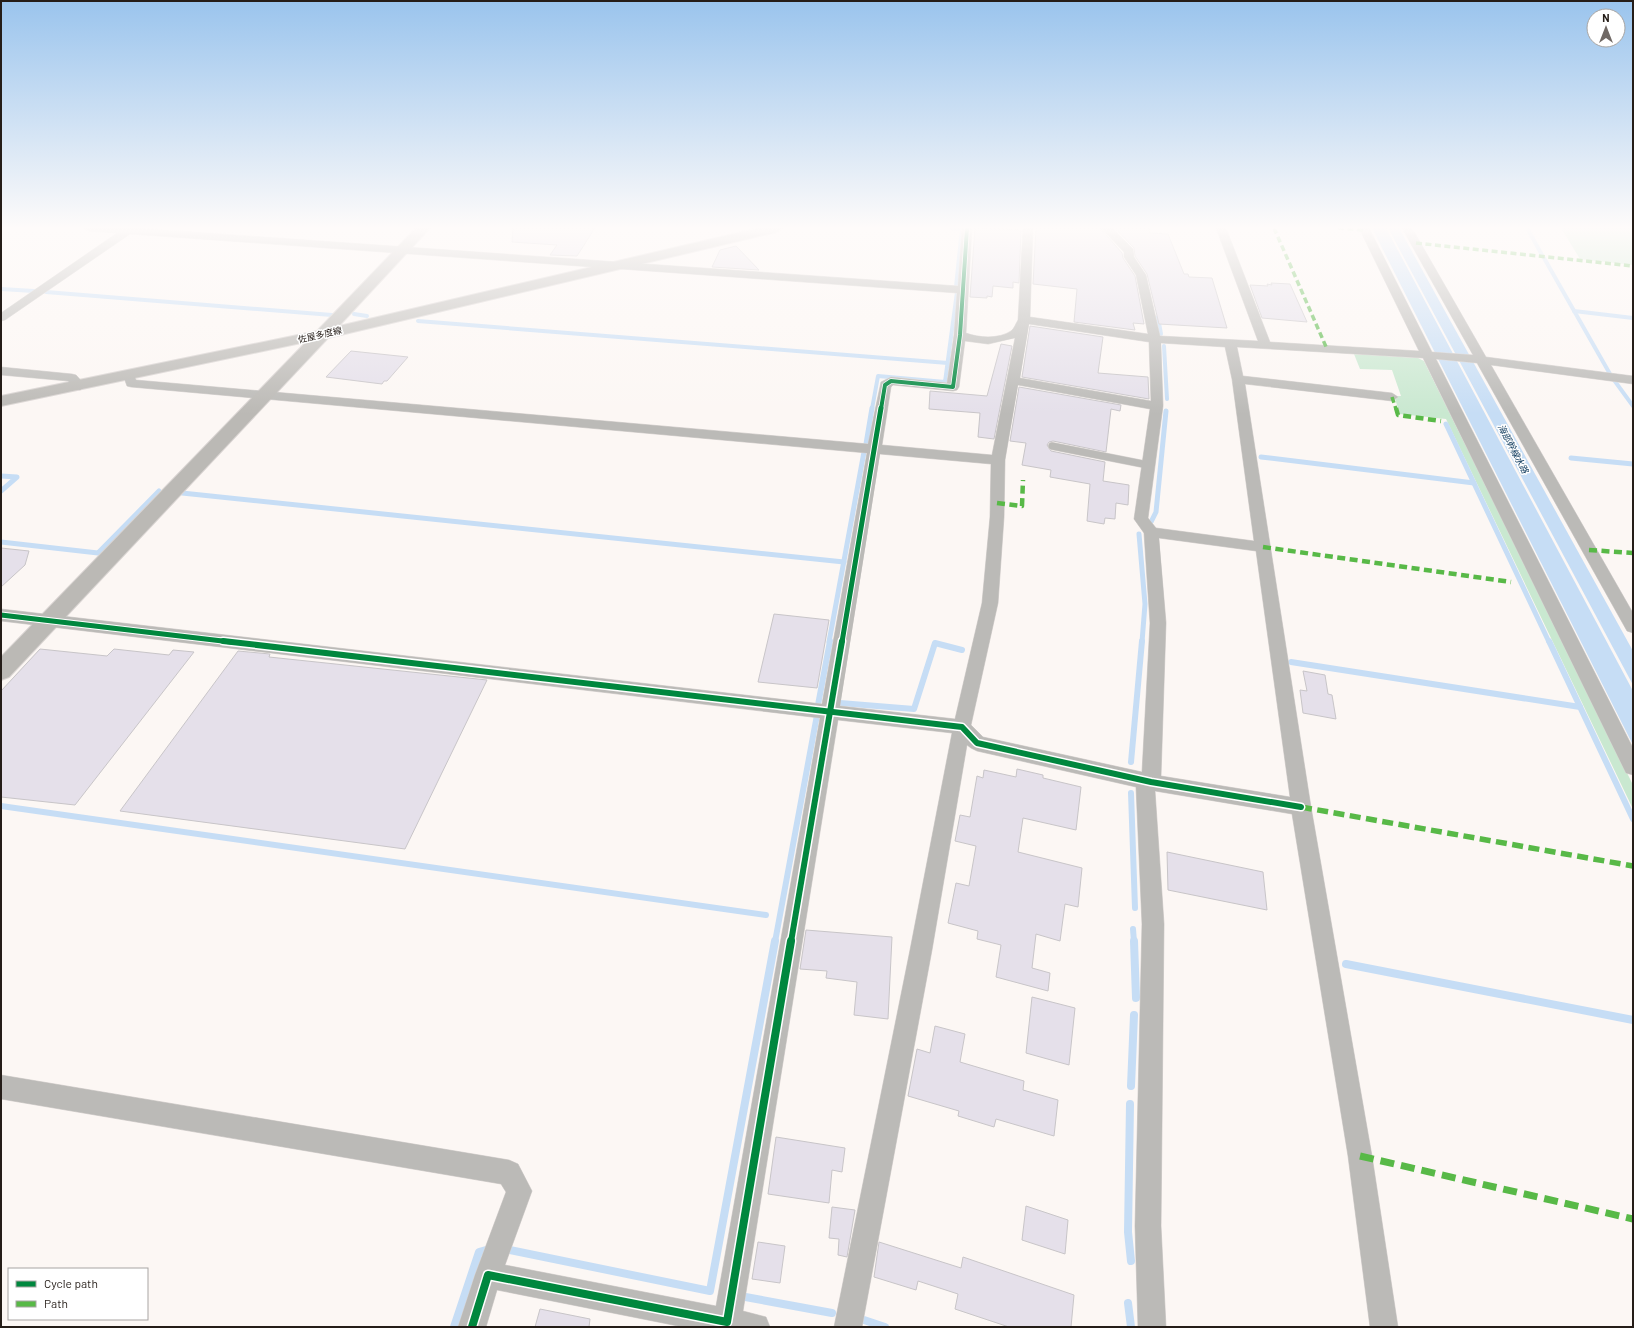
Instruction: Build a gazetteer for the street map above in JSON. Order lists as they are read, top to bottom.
{
  "streets": {
    "main road": ["佐屋多度線"]
  },
  "water": ["海部幹線水路"],
  "legend": ["Cycle path", "Path"],
  "north": "top"
}
